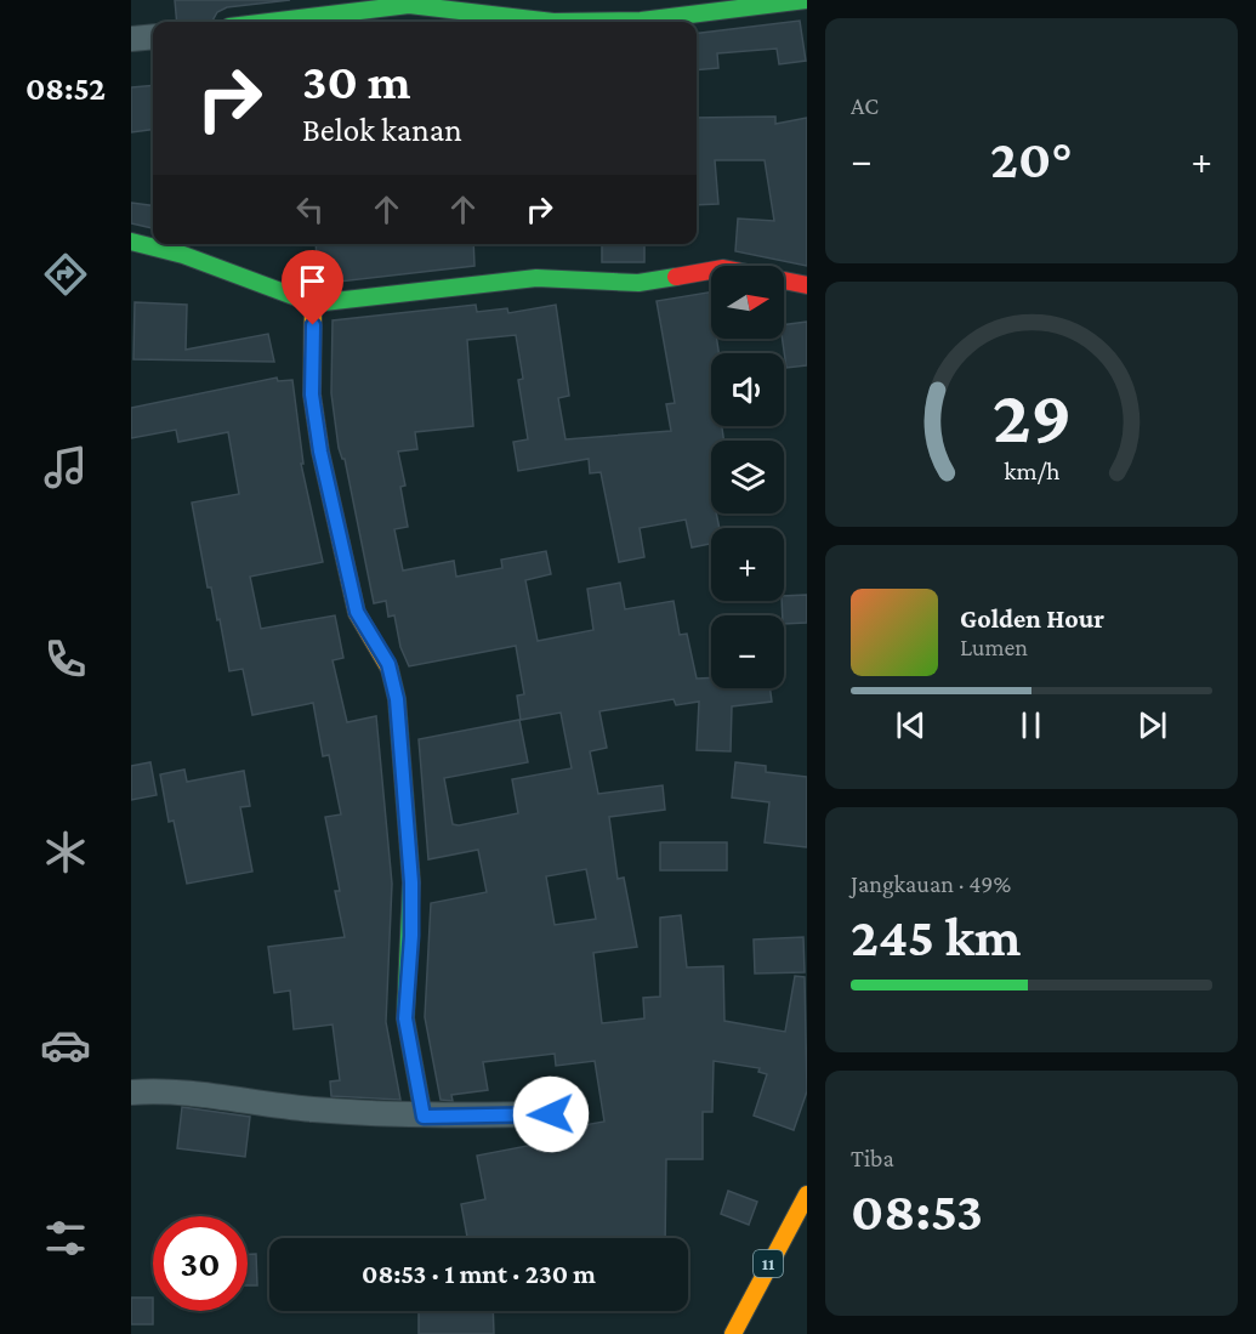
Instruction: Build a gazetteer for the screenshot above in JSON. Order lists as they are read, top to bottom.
{
  "streets": {
    "main road": ["11"]
  },
  "north": "right",
  "page": {
    "tabs": "08:52",
    "tile": [
      "AC",
      ["Jangkauan · 49%", "245 km"],
      ["Tiba", "08:53"]
    ],
    "turn": ["30 m", "Belok kanan"],
    "heat": ["−", "20°", "+"],
    "map_buttons": ["+", "−"],
    "song": ["Golden Hour", "Lumen"],
    "limit": "30",
    "trip": "08:53 · 1 mnt · 230 m",
    "gauge": ["29", "km/h"]
  }
}
